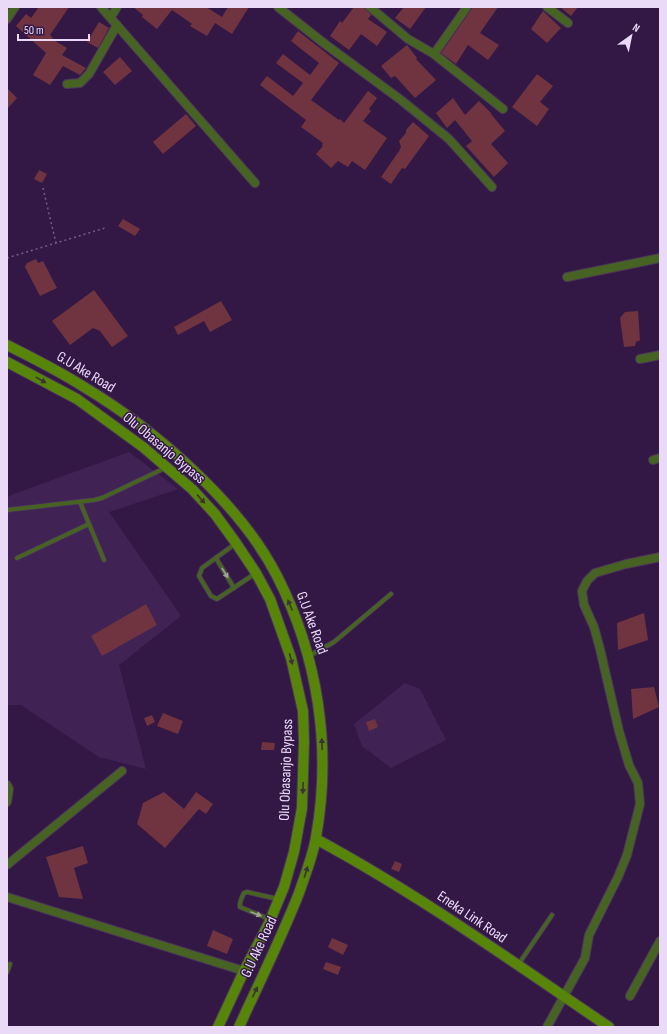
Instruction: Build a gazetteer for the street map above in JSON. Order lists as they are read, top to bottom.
{
  "streets": {
    "main road": ["G.U Ake Road", "Olu Obasanjo Bypass", "Eneka Link Road"]
  },
  "crossings": [
    ["G.U Ake Road", "Eneka Link Road"]
  ],
  "one_way": ["G.U Ake Road", "Olu Obasanjo Bypass"],
  "scale_bar": "50 m",
  "north": "top right"
}
